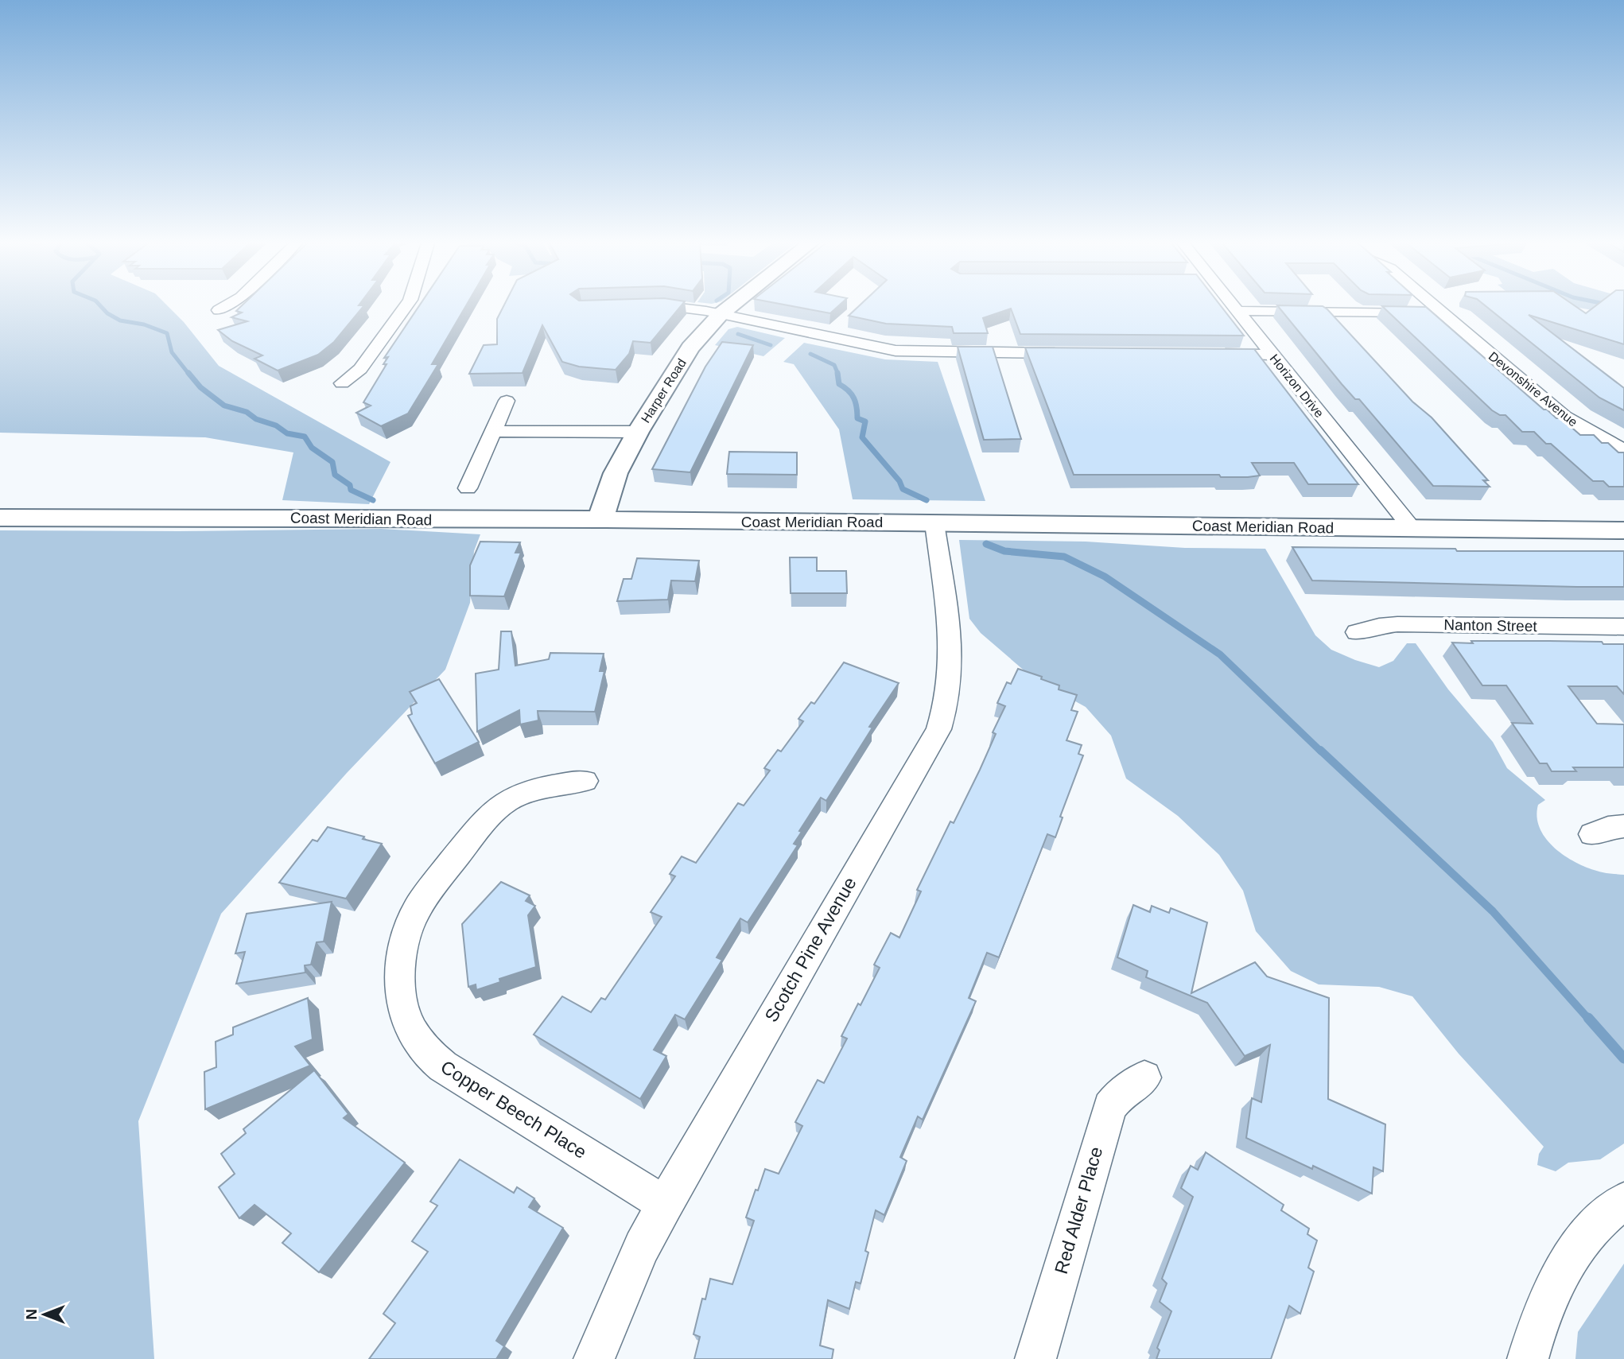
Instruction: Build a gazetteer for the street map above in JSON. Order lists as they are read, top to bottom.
{
  "streets": {
    "street": [
      "Horizon Drive",
      "Devonshire Avenue",
      "Harper Road",
      "Coast Meridian Road",
      "Nanton Street",
      "Scotch Pine Avenue",
      "Copper Beech Place",
      "Red Alder Place"
    ]
  },
  "crossings": [
    ["Horizon Drive", "Coast Meridian Road"],
    ["Harper Road", "Coast Meridian Road"],
    ["Coast Meridian Road", "Scotch Pine Avenue"],
    ["Scotch Pine Avenue", "Copper Beech Place"]
  ],
  "north": "left"
}
